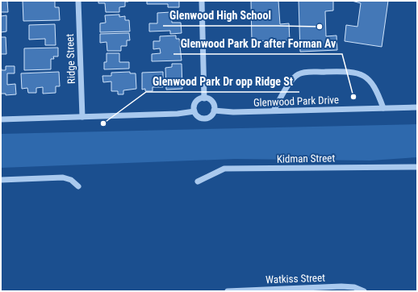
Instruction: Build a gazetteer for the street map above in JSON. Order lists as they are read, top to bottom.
{
  "streets": {
    "street": [
      "Ridge Street",
      "Glenwood Park Drive",
      "Kidman Street",
      "Watkiss Street"
    ]
  },
  "places": ["Glenwood High School", "Glenwood Park Dr after Forman Av", "Glenwood Park Dr opp Ridge St"]
}
